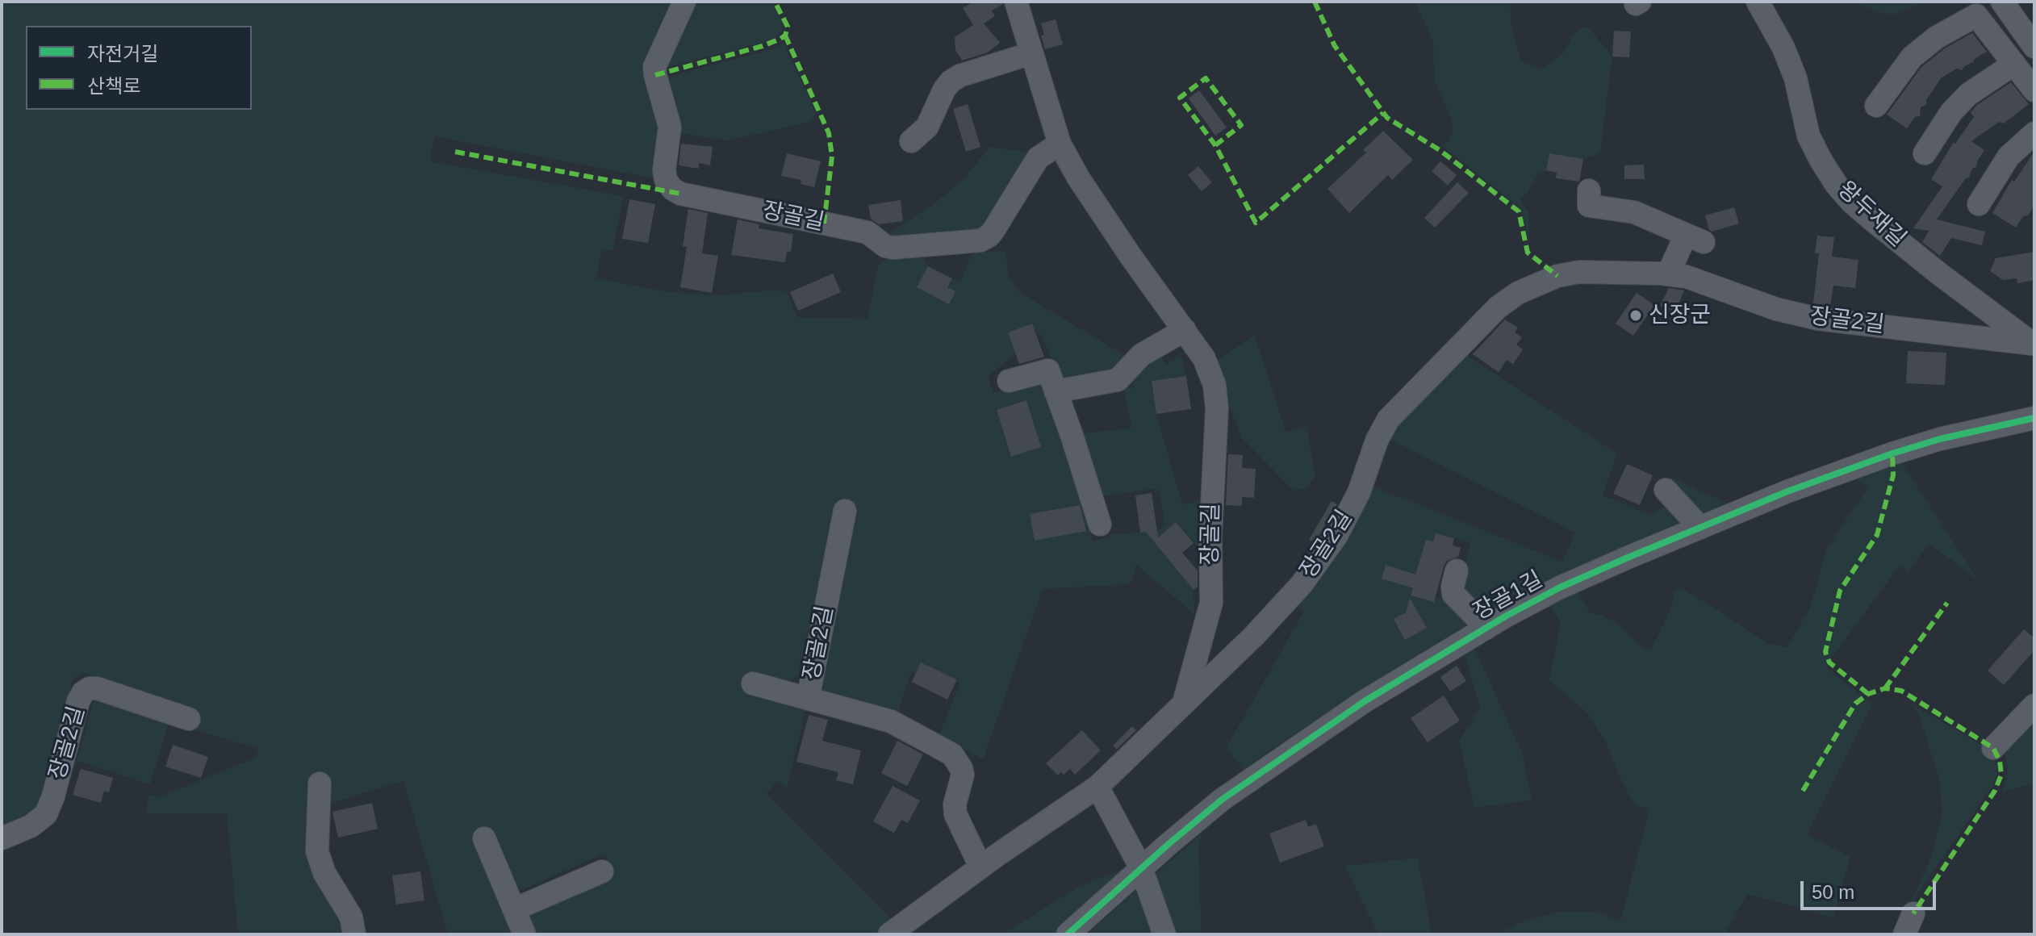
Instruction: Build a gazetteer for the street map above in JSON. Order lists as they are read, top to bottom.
{
  "streets": {
    "street": [
      "왕두재길",
      "장골길",
      "장골2길",
      "장골1길"
    ]
  },
  "crossings": [
    ["왕두재길", "장골2길"],
    ["장골길", "장골2길"]
  ],
  "places": ["신장군"],
  "legend": ["자전거길", "산책로"],
  "scale_bar": "50 m"
}
